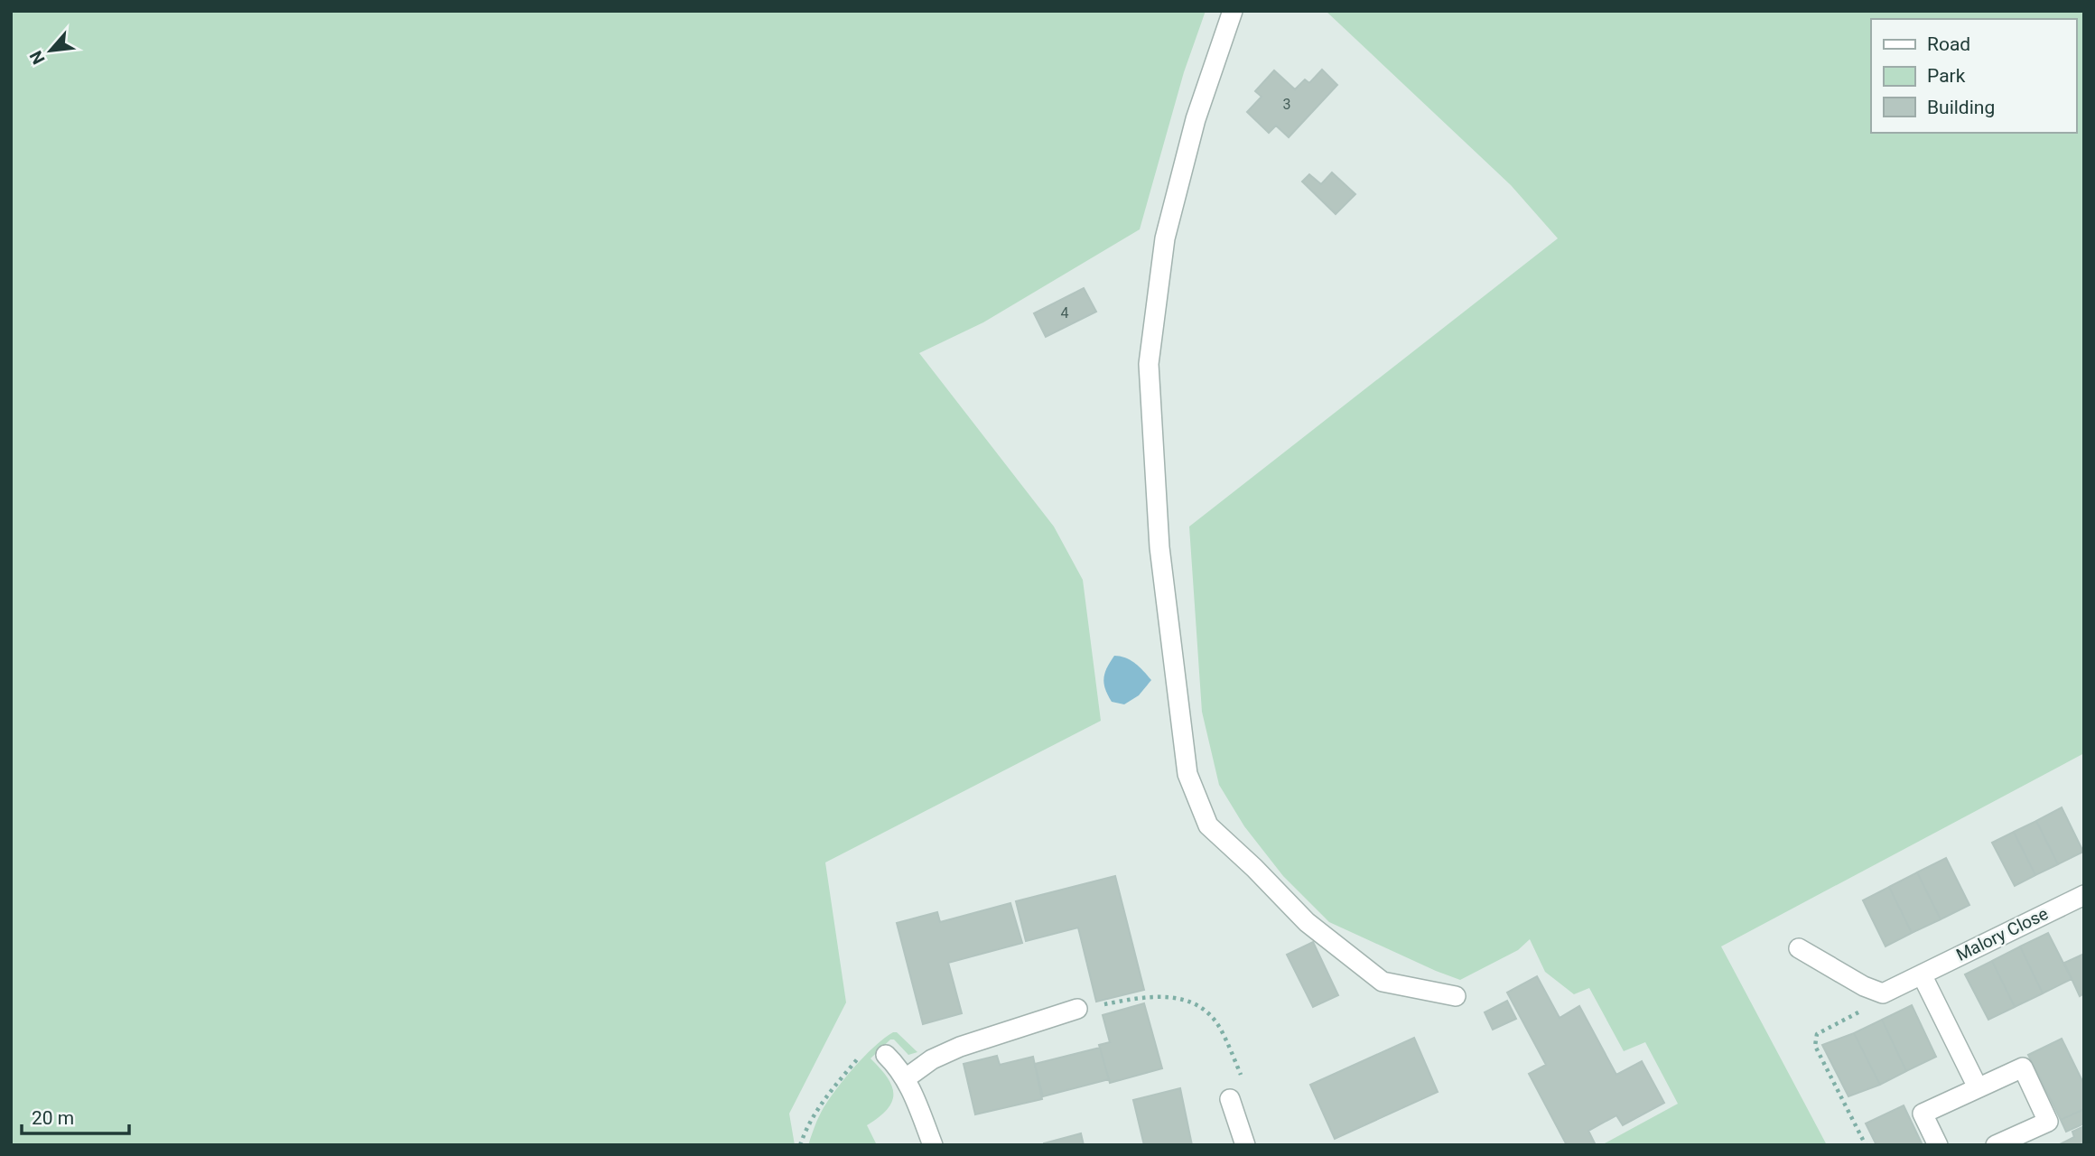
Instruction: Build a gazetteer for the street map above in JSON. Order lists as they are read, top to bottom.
{
  "streets": {
    "street": ["Malory Close"]
  },
  "house_numbers": ["3", "4"],
  "legend": ["Road", "Park", "Building"],
  "scale_bar": "20 m",
  "north": "bottom left"
}
